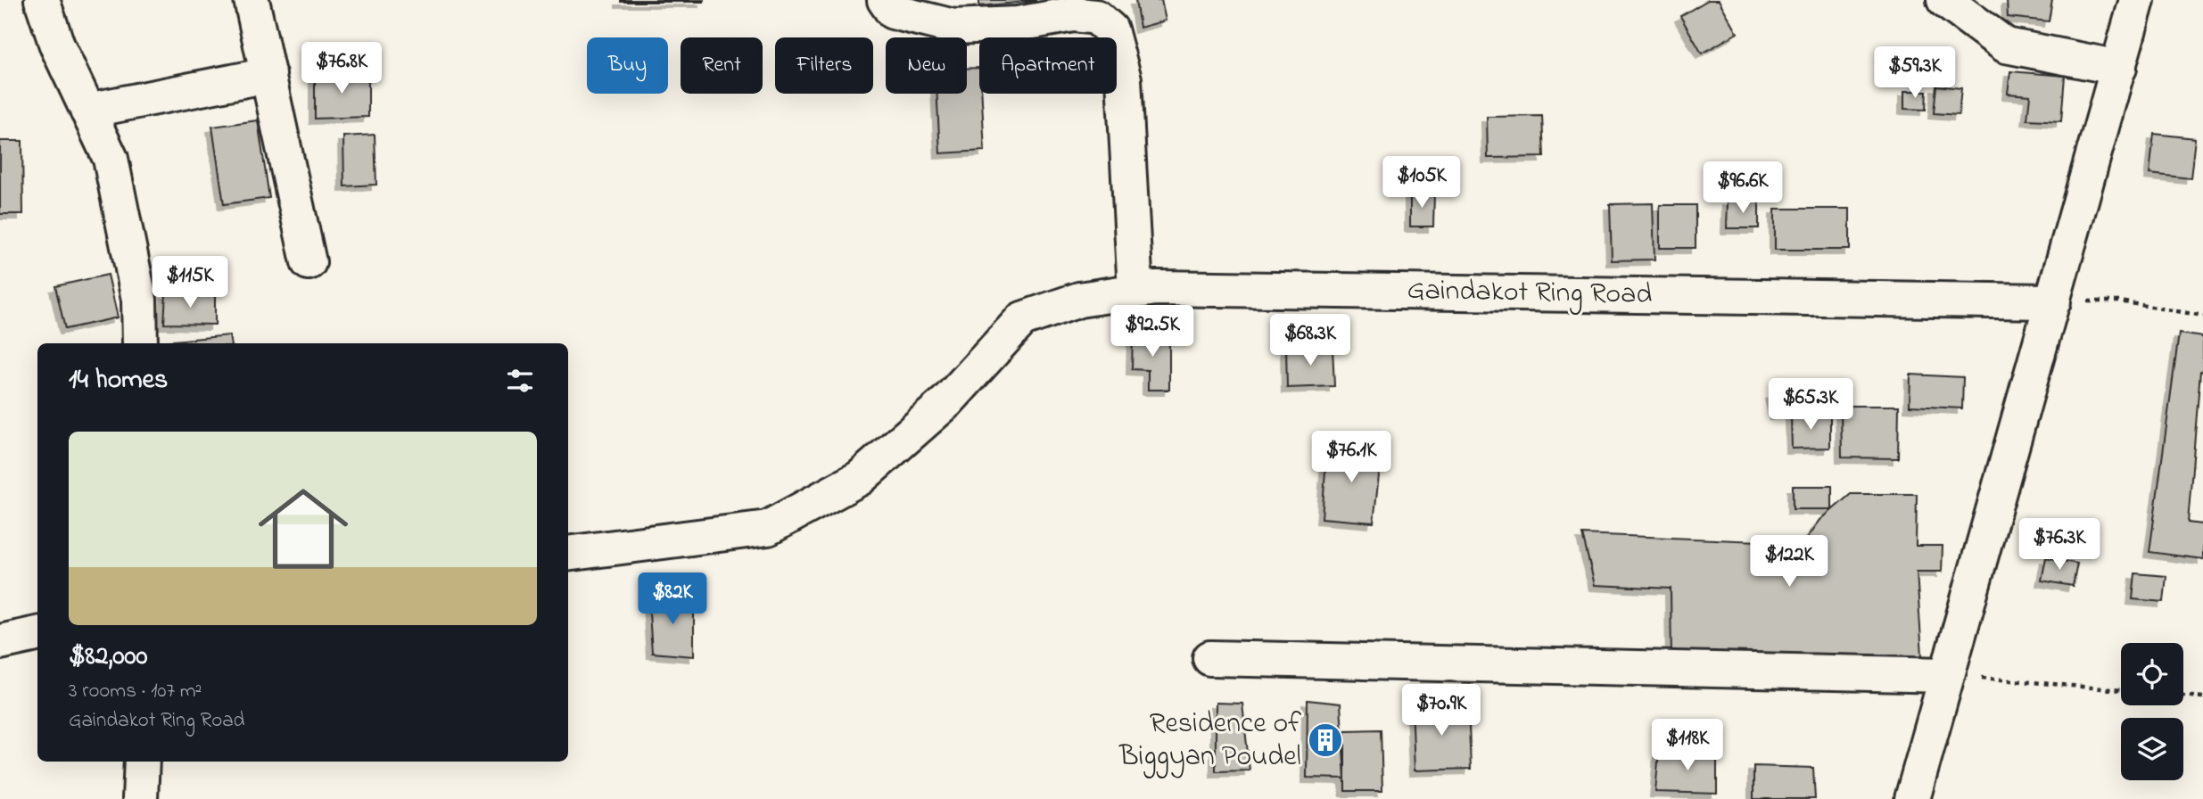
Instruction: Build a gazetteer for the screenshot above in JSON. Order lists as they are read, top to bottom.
{
  "streets": {
    "street": ["Gaindakot Ring Road"]
  },
  "places": {
    "building": ["Residence of Biggyan Poudel"]
  },
  "page": {
    "chip": [
      "Buy",
      "Rent",
      "Filters",
      "New",
      "Apartment"
    ],
    "price": [
      "$76.8K",
      "$59.3K",
      "$105K",
      "$96.6K",
      "$115K",
      "$92.5K",
      "$68.3K",
      "$65.3K",
      "$76.1K",
      "$76.3K",
      "$122K",
      "$82K",
      "$70.9K",
      "$118K"
    ],
    "heading": "14 homes",
    "list": [
      {
        "name": "$82,000",
        "note": "3 rooms · 107 m² · Gaindakot Ring Road"
      }
    ]
  }
}
